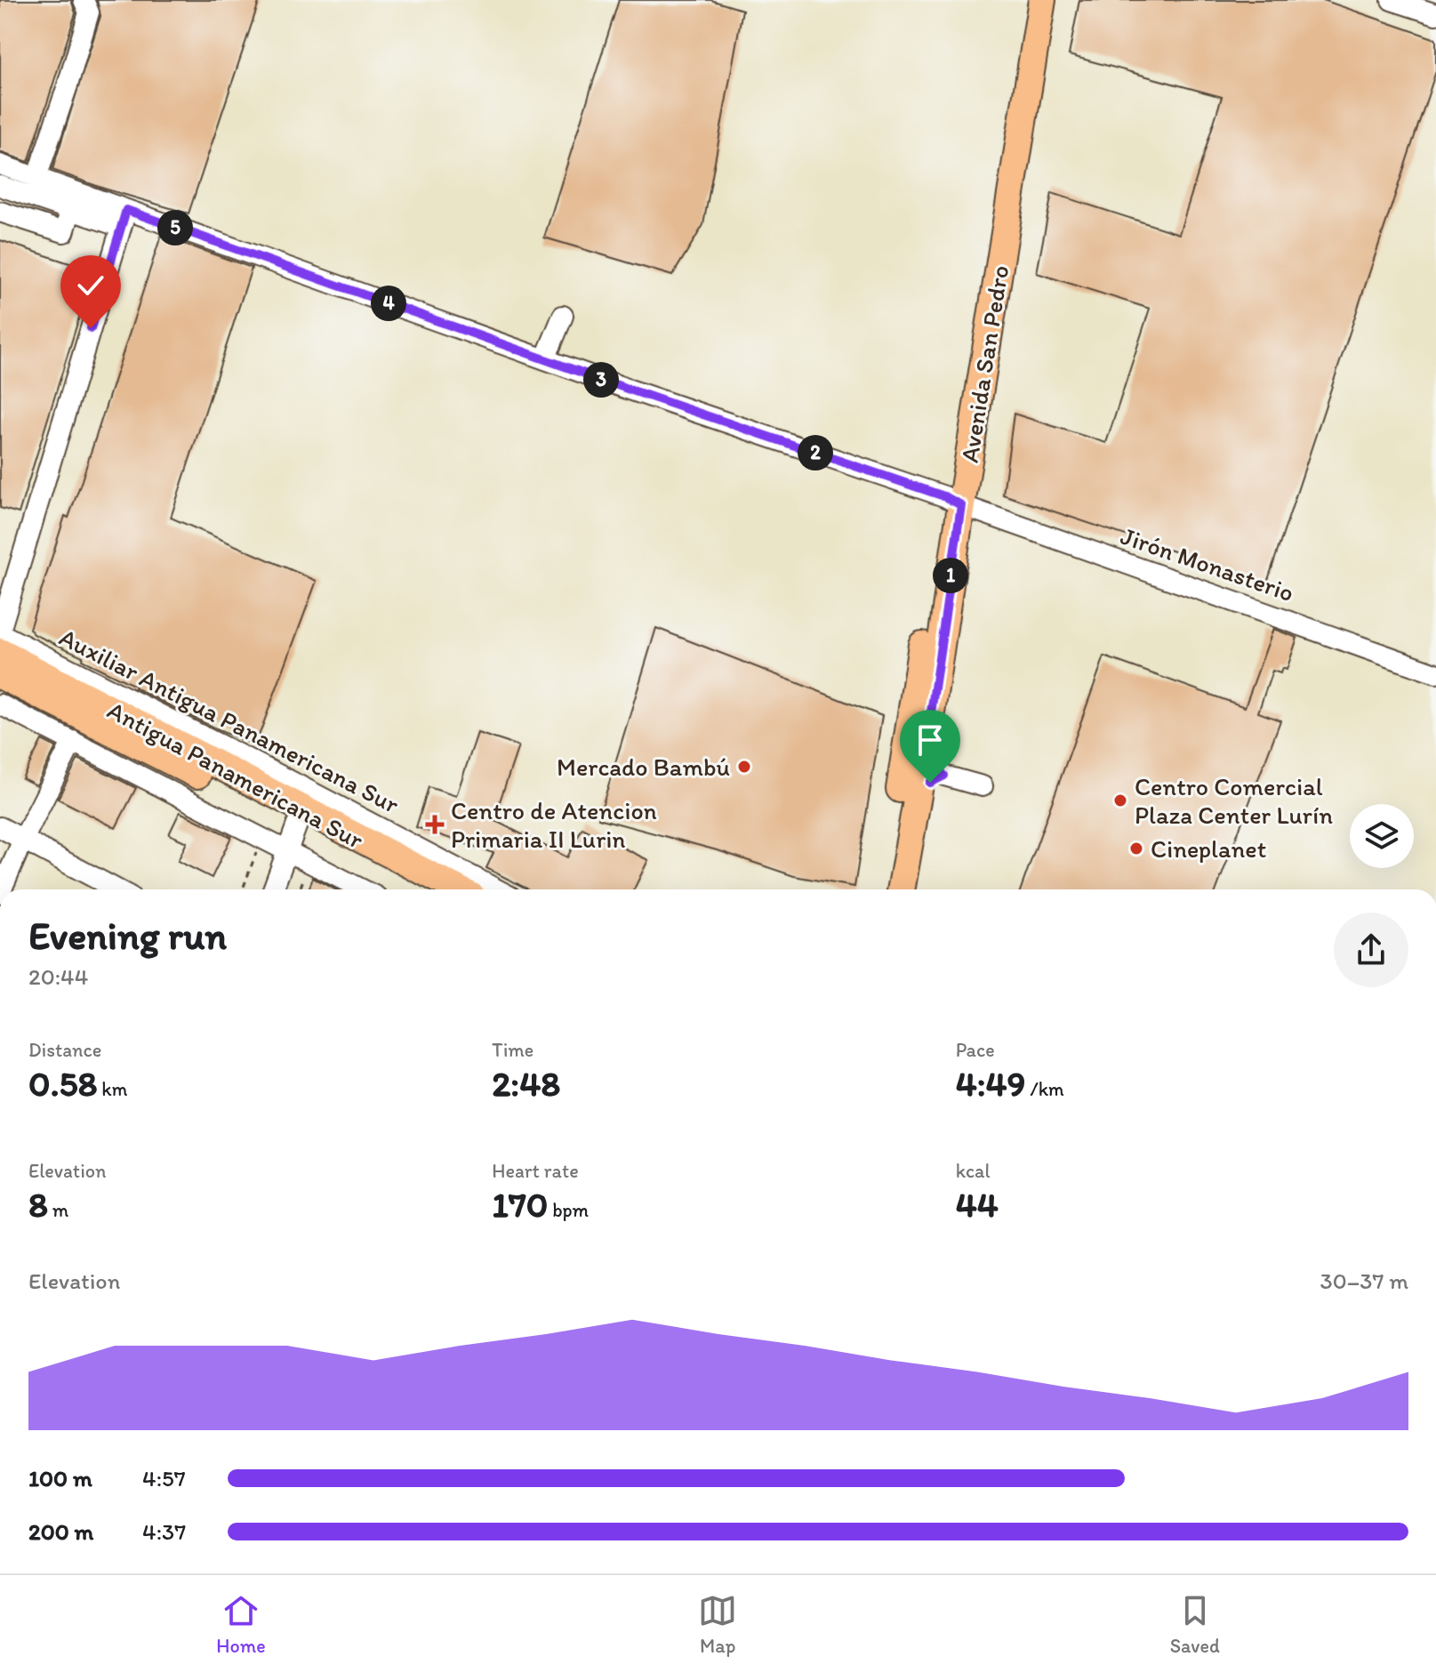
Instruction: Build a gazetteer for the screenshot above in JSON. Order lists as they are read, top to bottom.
{
  "streets": {
    "main road": ["Avenida San Pedro", "Antigua Panamericana Sur"],
    "street": ["Jirón Monasterio", "Auxiliar Antigua Panamericana Sur"]
  },
  "crossings": [
    ["Avenida San Pedro", "Jirón Monasterio"]
  ],
  "places": {
    "other": ["Mercado Bambú", "Centro Comercial Plaza Center Lurín", "Cineplanet"],
    "health": ["Centro de Atencion Primaria II Lurin"]
  },
  "page": {
    "pins": [
      "5",
      "4",
      "3",
      "2",
      "1"
    ],
    "heading": ["Evening run", "20:44"],
    "stats": [
      ["Distance", "0.58 km"],
      ["Time", "2:48"],
      ["Pace", "4:49 /km"],
      ["Elevation", "8 m"],
      ["Heart rate", "170 bpm"],
      ["kcal", "44"]
    ],
    "chart": ["Elevation", "30–37 m"],
    "list": [
      {
        "name": "100 m",
        "note": "4:57"
      },
      {
        "name": "200 m",
        "note": "4:37"
      }
    ],
    "tabs": ["Home", "Map", "Saved"]
  }
}
